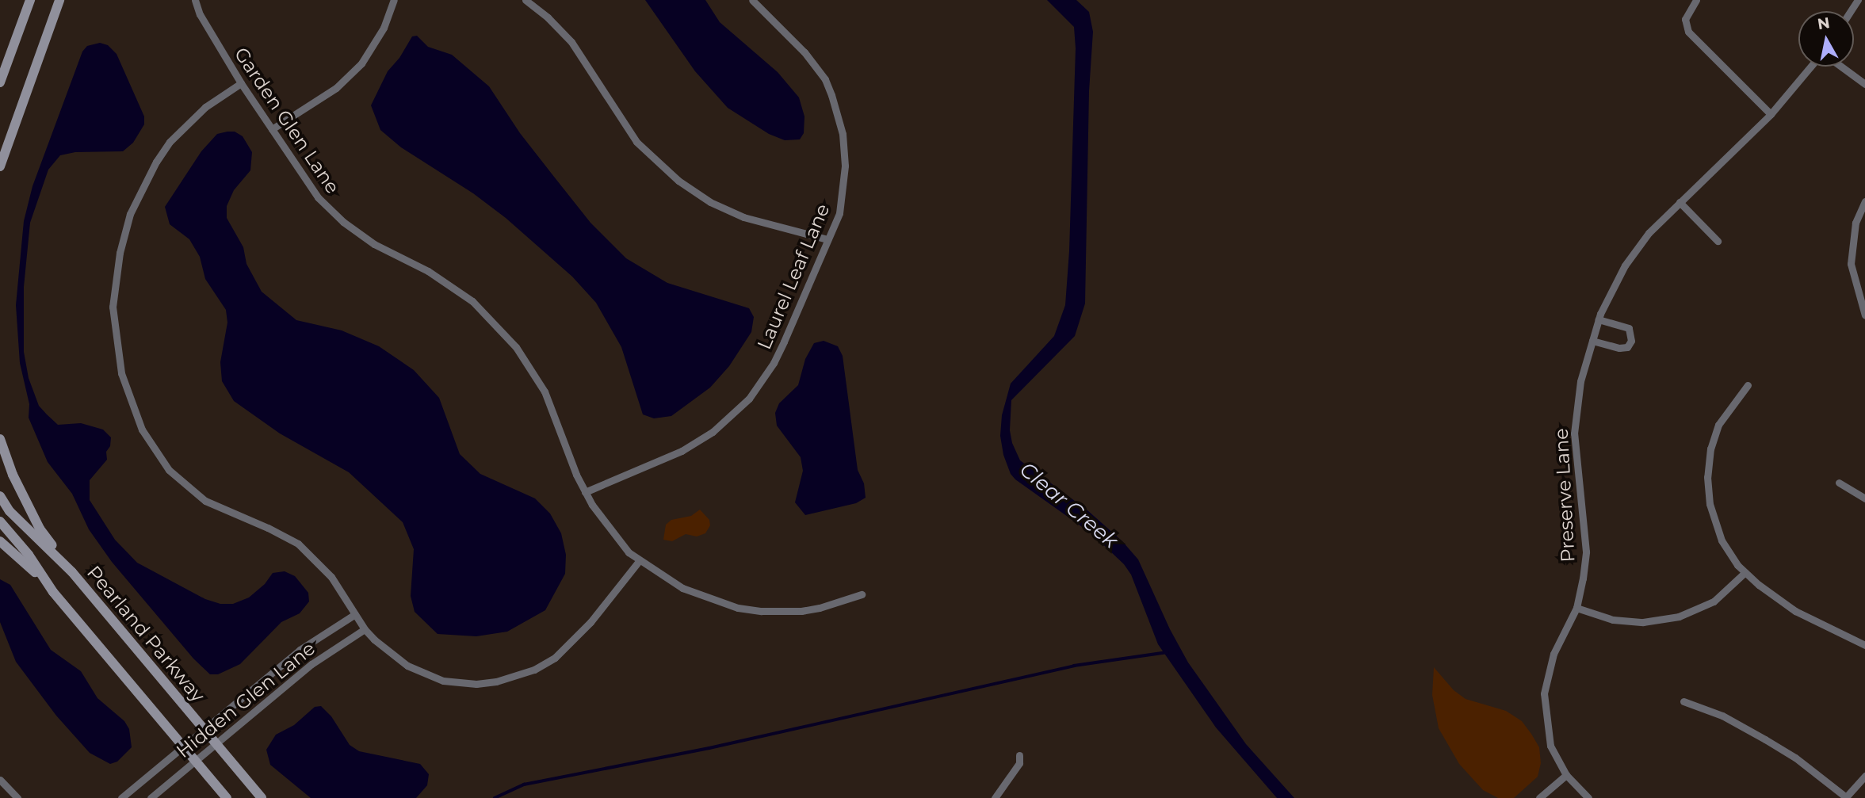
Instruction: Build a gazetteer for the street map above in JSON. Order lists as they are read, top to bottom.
{
  "streets": {
    "main road": ["Pearland Parkway"],
    "street": [
      "Garden Glen Lane",
      "Laurel Leaf Lane",
      "Preserve Lane",
      "Hidden Glen Lane"
    ]
  },
  "crossings": [
    ["Garden Glen Lane", "Laurel Leaf Lane"],
    ["Pearland Parkway", "Hidden Glen Lane"]
  ],
  "water": ["Clear Creek"],
  "north": "top"
}
